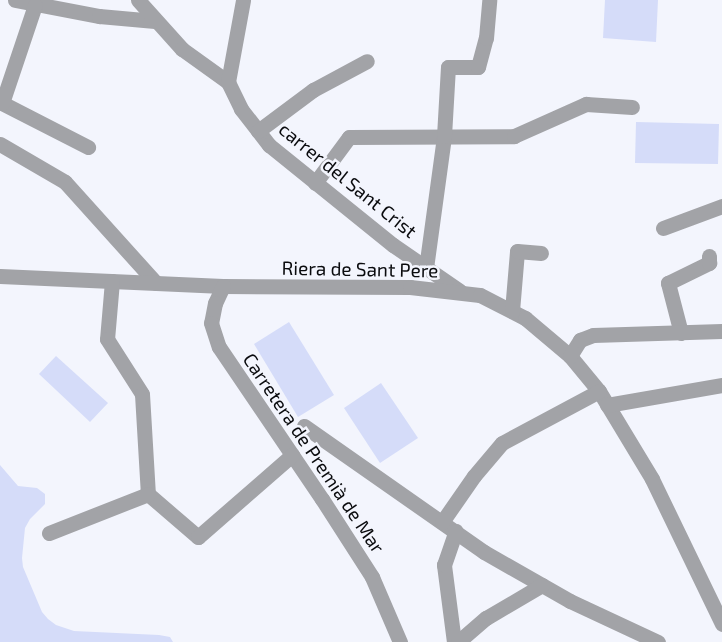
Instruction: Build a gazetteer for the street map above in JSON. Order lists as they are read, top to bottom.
{
  "streets": {
    "street": ["carrer del Sant Crist", "Riera de Sant Pere", "Carretera de Premià de Mar"]
  },
  "crossings": [
    ["carrer del Sant Crist", "Riera de Sant Pere"],
    ["Riera de Sant Pere", "Carretera de Premià de Mar"]
  ]
}
